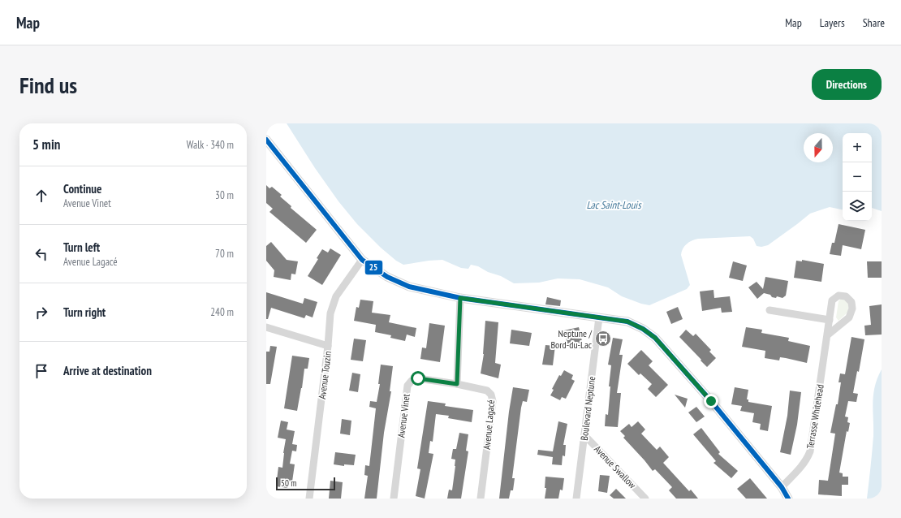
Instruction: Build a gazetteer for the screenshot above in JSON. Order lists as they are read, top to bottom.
{
  "streets": {
    "street": [
      "Avenue Touzin",
      "Boulevard Neptune",
      "Avenue Vinet",
      "Terrasse Whitehead",
      "Avenue Lagacé",
      "Avenue Swallow"
    ]
  },
  "crossings": [
    ["Boulevard Neptune", "Avenue Swallow"],
    ["Avenue Vinet", "Avenue Lagacé"]
  ],
  "water": ["Lac Saint-Louis"],
  "places": {
    "bus stop": ["Neptune / Bord-du-Lac"]
  },
  "lines": ["transit line 25"],
  "scale_bar": "50 m",
  "north": "bottom",
  "page": {
    "header": "Map",
    "nav": ["Map", "Layers", "Share"],
    "buttons": "Directions",
    "title": "Find us",
    "heading": ["5 min", "Walk · 340 m"],
    "map_buttons": ["+", "−"],
    "list": [
      ["Continue", "Avenue Vinet", "30 m"],
      ["Turn left", "Avenue Lagacé", "70 m"],
      ["Turn right", "240 m"],
      "Arrive at destination"
    ],
    "scale": "50 m"
  }
}
